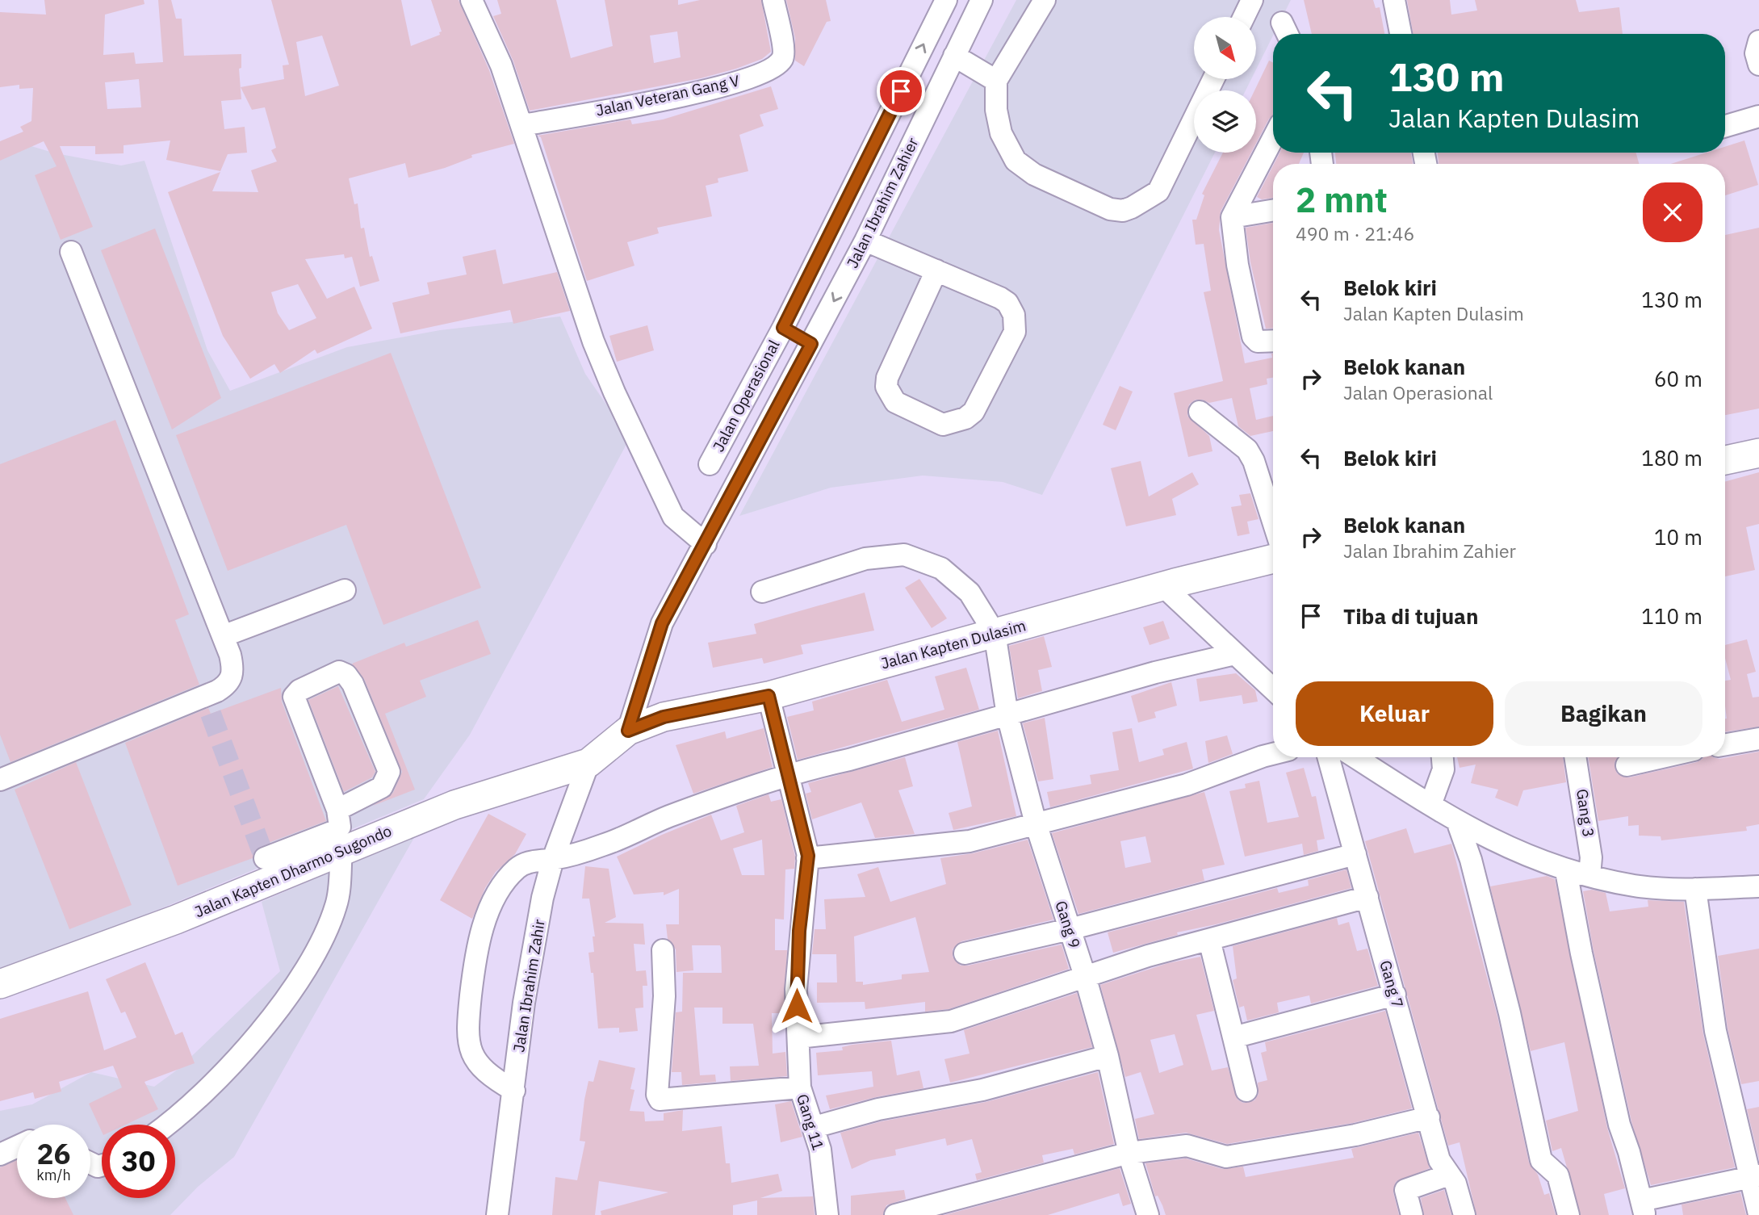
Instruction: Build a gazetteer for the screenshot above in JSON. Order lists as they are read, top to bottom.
{
  "streets": {
    "main road": ["Jalan Kapten Dulasim", "Jalan Kapten Dharmo Sugondo"],
    "street": [
      "Jalan Veteran Gang V",
      "Jalan Ibrahim Zahier",
      "Jalan Operasional",
      "Gang 3",
      "Gang 9",
      "Gang 7",
      "Jalan Ibrahim Zahir",
      "Gang 11"
    ]
  },
  "crossings": [
    ["Jalan Kapten Dulasim", "Gang 9"],
    ["Jalan Kapten Dulasim", "Gang 11"],
    ["Jalan Kapten Dharmo Sugondo", "Jalan Ibrahim Zahir"]
  ],
  "north": "bottom right",
  "page": {
    "turn": ["130 m", "Jalan Kapten Dulasim"],
    "heading": ["2 mnt", "490 m · 21:46"],
    "list": [
      {
        "name": "Belok kiri",
        "note": "Jalan Kapten Dulasim",
        "value": "130 m"
      },
      {
        "name": "Belok kanan",
        "note": "Jalan Operasional",
        "value": "60 m"
      },
      {
        "name": "Belok kiri",
        "value": "180 m"
      },
      {
        "name": "Belok kanan",
        "note": "Jalan Ibrahim Zahier",
        "value": "10 m"
      },
      {
        "name": "Tiba di tujuan",
        "value": "110 m"
      }
    ],
    "buttons": ["Keluar", "Bagikan"],
    "speed": "26 km/h",
    "limit": "30"
  }
}
